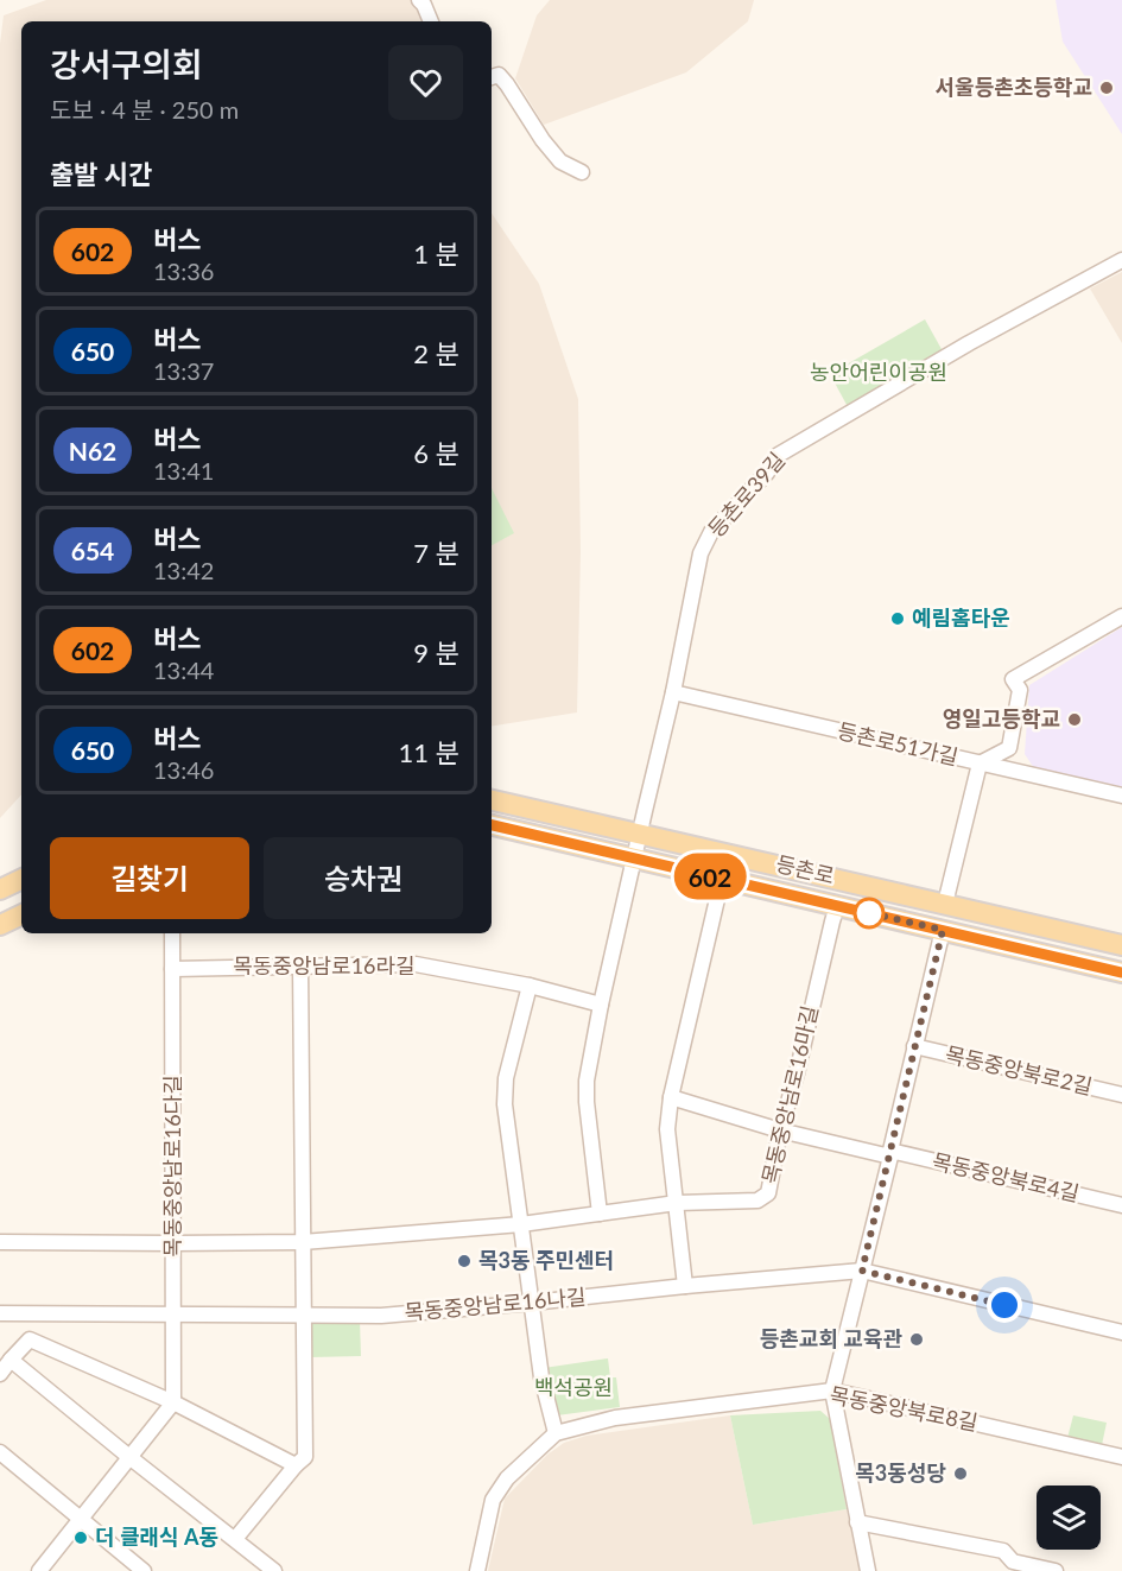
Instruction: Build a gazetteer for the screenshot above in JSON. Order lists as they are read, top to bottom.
{
  "streets": {
    "main road": ["등촌로"],
    "street": [
      "등촌로39길",
      "등촌로51가길",
      "목동중앙남로16라길",
      "목동중앙북로2길",
      "목동중앙남로16마길",
      "목동중앙남로16다길",
      "목동중앙북로4길",
      "목동중앙남로16나길",
      "목동중앙북로8길"
    ]
  },
  "crossings": [
    ["등촌로39길", "등촌로51가길"],
    ["등촌로39길", "등촌로"],
    ["등촌로", "목동중앙남로16마길"],
    ["목동중앙남로16라길", "목동중앙남로16다길"],
    ["목동중앙남로16마길", "목동중앙남로16다길"],
    ["목동중앙남로16마길", "목동중앙북로4길"],
    ["목동중앙남로16다길", "목동중앙남로16나길"]
  ],
  "parks": ["농안어린이공원", "백석공원"],
  "places": [
    "서울등촌초등학교",
    "예림홈타운",
    "영일고등학교",
    "목3동 주민센터",
    "등촌교회 교육관",
    "목3동성당",
    "더 클래식 A동"
  ],
  "lines": ["bus line 602"],
  "page": {
    "on_map": "602",
    "heading": [
      ["강서구의회", "도보 · 4 분 · 250 m"],
      "출발 시간"
    ],
    "list": [
      {
        "mark": "602",
        "name": "버스",
        "note": "13:36",
        "value": "1 분"
      },
      {
        "mark": "650",
        "name": "버스",
        "note": "13:37",
        "value": "2 분"
      },
      {
        "mark": "N62",
        "name": "버스",
        "note": "13:41",
        "value": "6 분"
      },
      {
        "mark": "654",
        "name": "버스",
        "note": "13:42",
        "value": "7 분"
      },
      {
        "mark": "602",
        "name": "버스",
        "note": "13:44",
        "value": "9 분"
      },
      {
        "mark": "650",
        "name": "버스",
        "note": "13:46",
        "value": "11 분"
      }
    ],
    "buttons": ["길찾기", "승차권"]
  }
}
